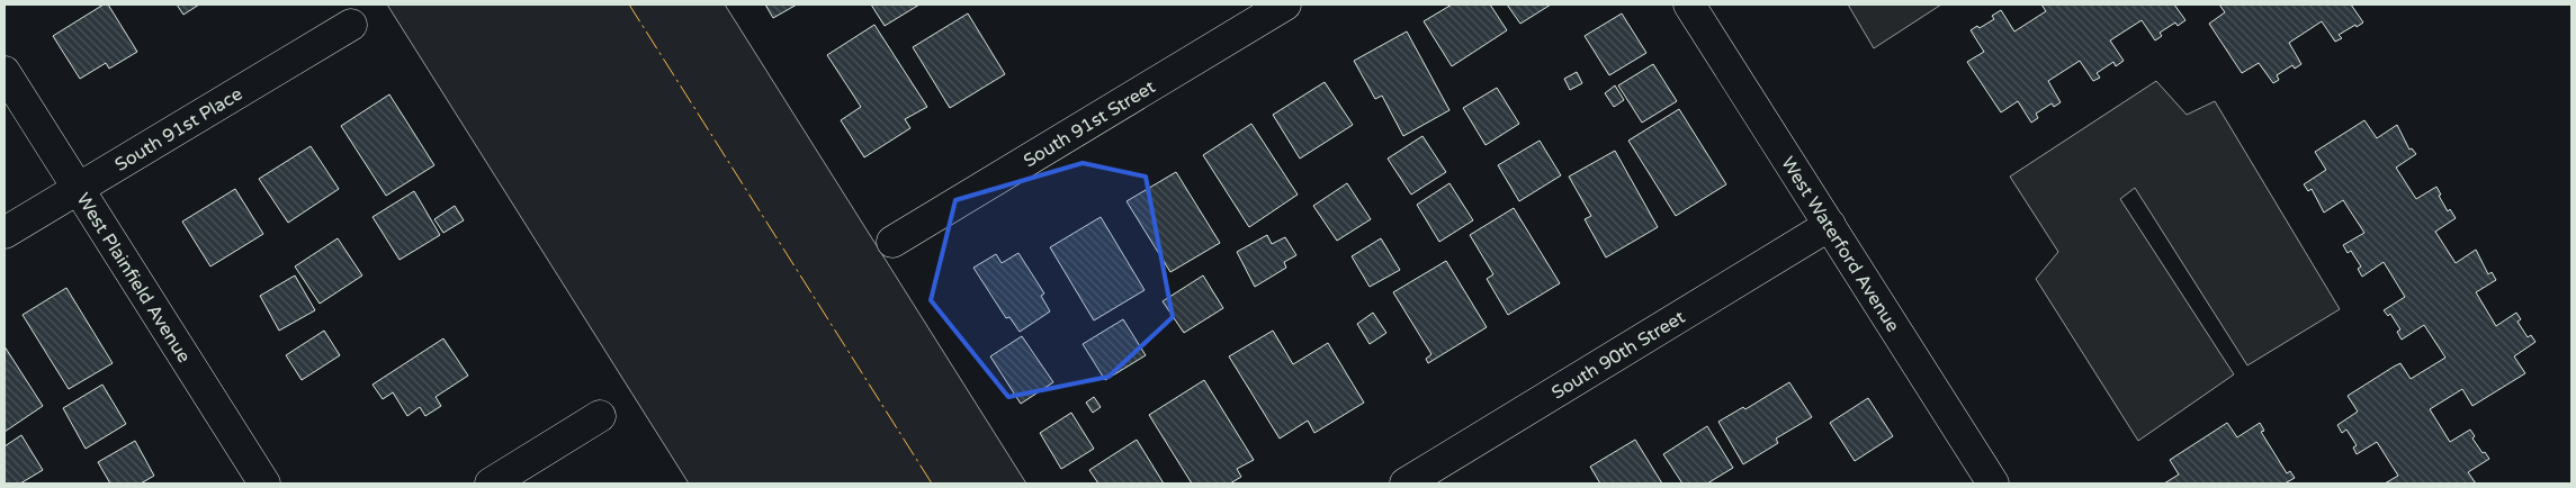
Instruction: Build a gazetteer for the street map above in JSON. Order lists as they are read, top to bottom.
{
  "streets": {
    "street": [
      "South 91st Street",
      "South 91st Place",
      "West Waterford Avenue",
      "West Plainfield Avenue",
      "South 90th Street"
    ]
  },
  "crossings": [
    ["South 91st Place", "West Plainfield Avenue"],
    ["West Waterford Avenue", "South 90th Street"]
  ]
}
